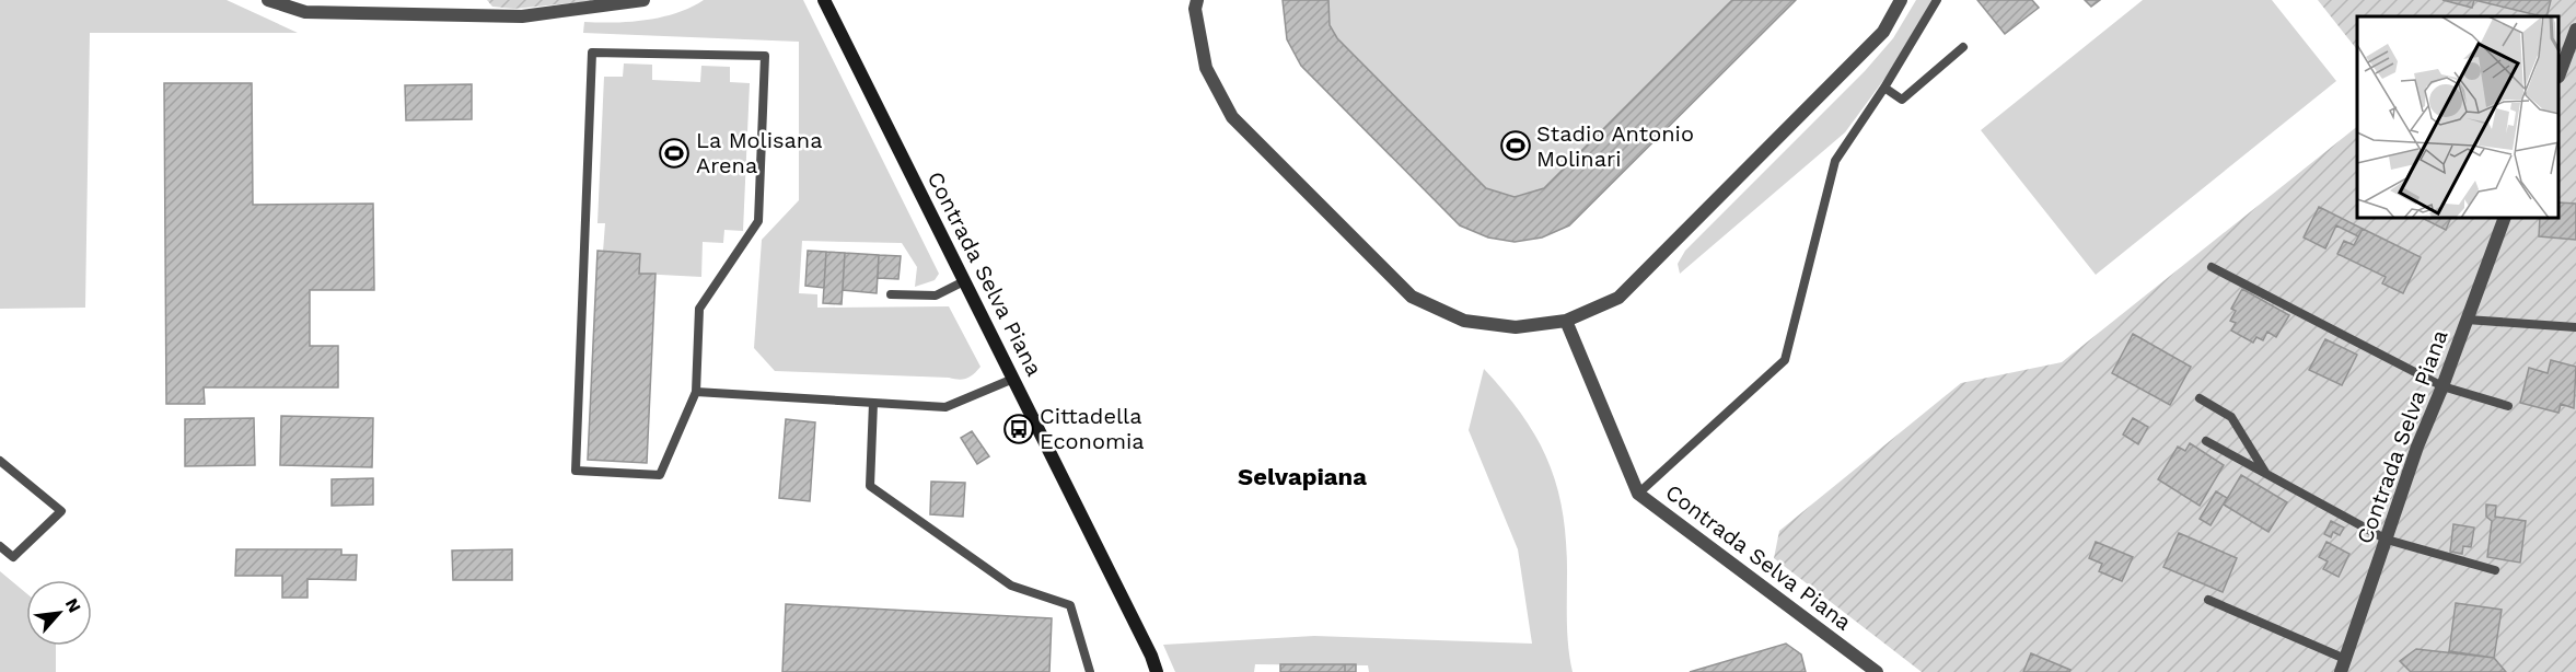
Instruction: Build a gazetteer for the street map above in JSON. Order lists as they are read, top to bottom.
{
  "streets": {
    "street": ["Contrada Selva Piana"]
  },
  "districts": ["Selvapiana"],
  "places": {
    "sports": ["Stadio Antonio Molinari", "La Molisana Arena"],
    "bus stop": ["Cittadella Economia"]
  },
  "north": "top right"
}
